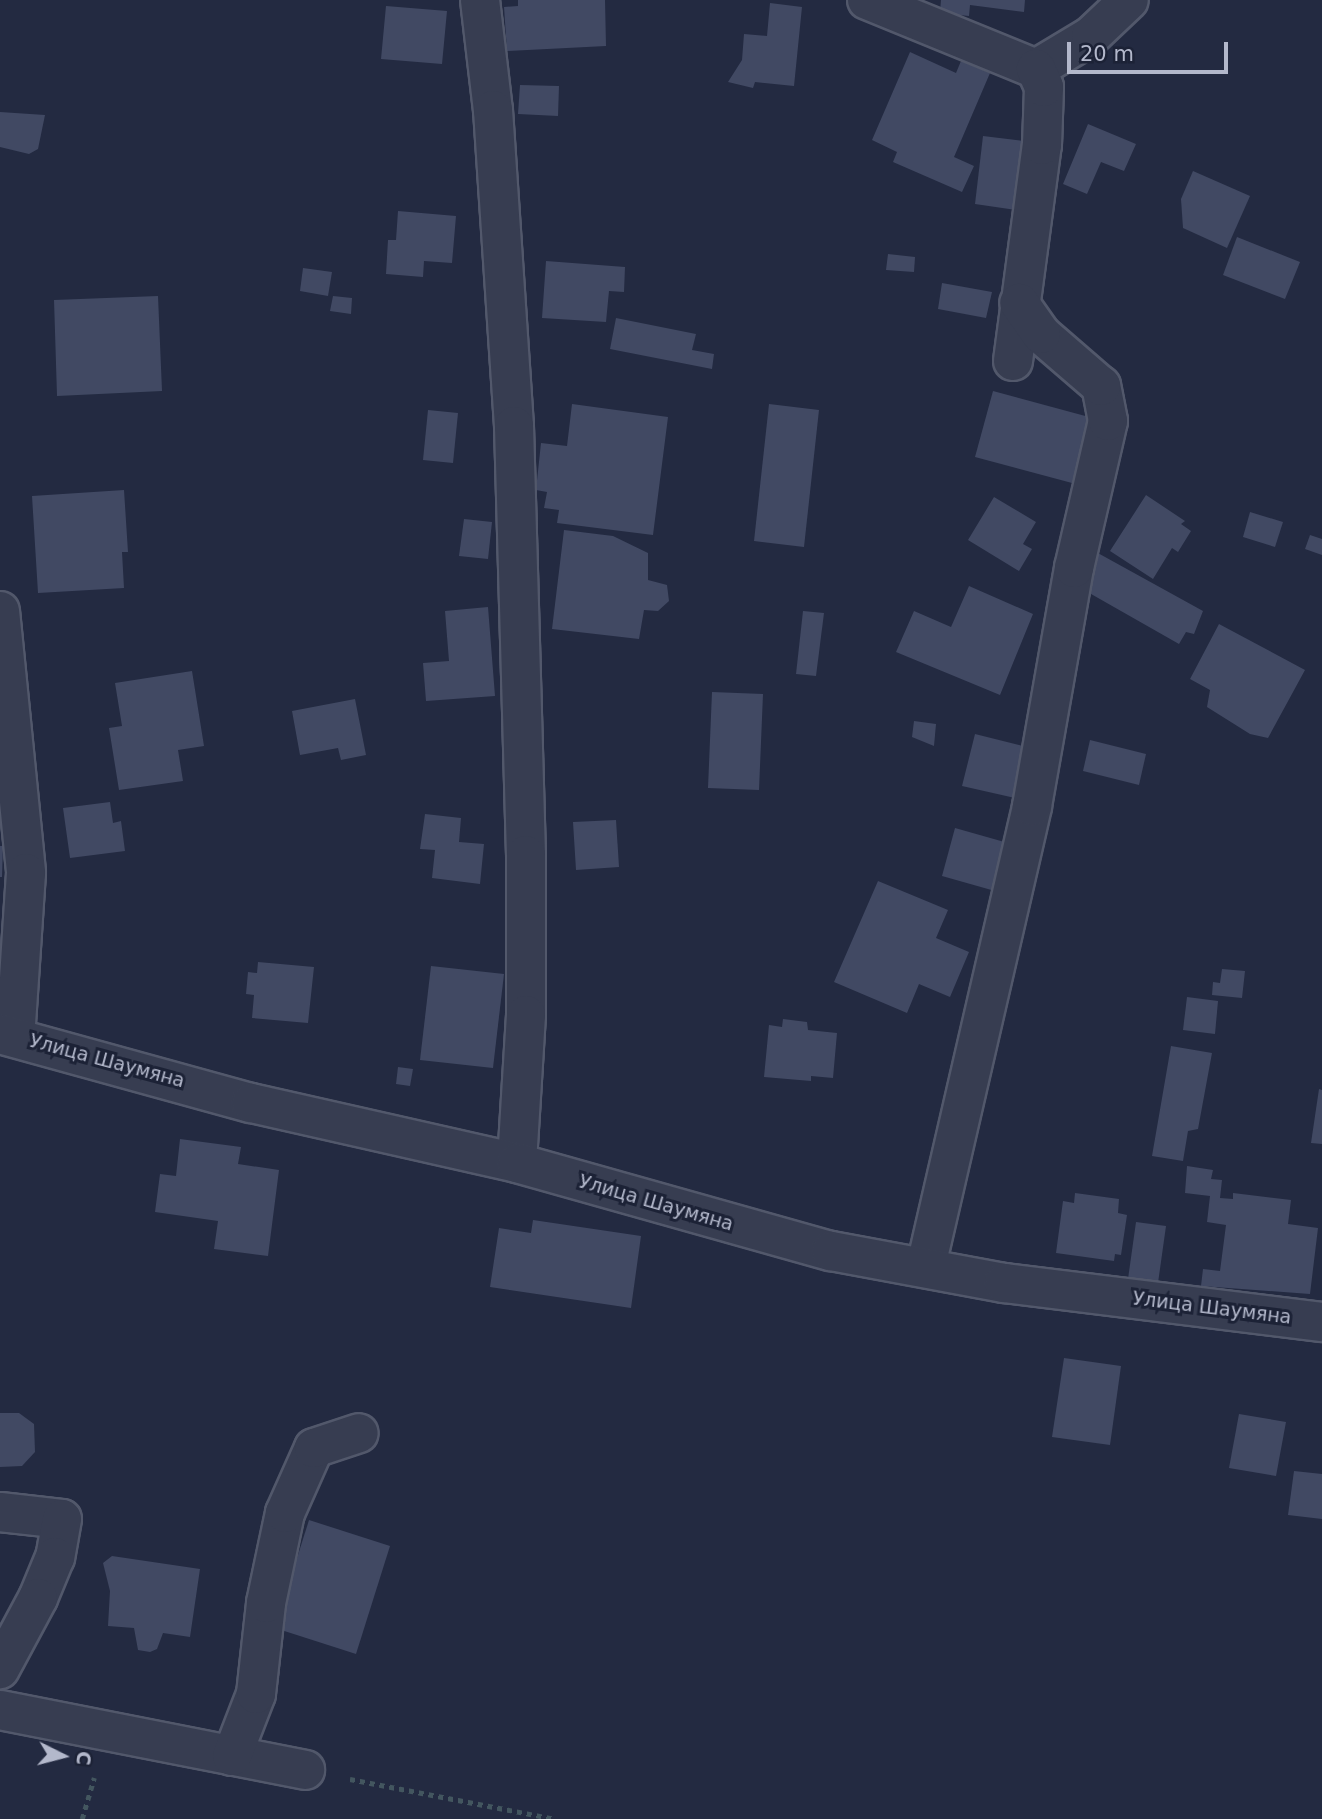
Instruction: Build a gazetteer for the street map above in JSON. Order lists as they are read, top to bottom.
{
  "streets": {
    "street": ["Улица Шаумяна"]
  },
  "scale_bar": "20 m",
  "north": "right"
}
